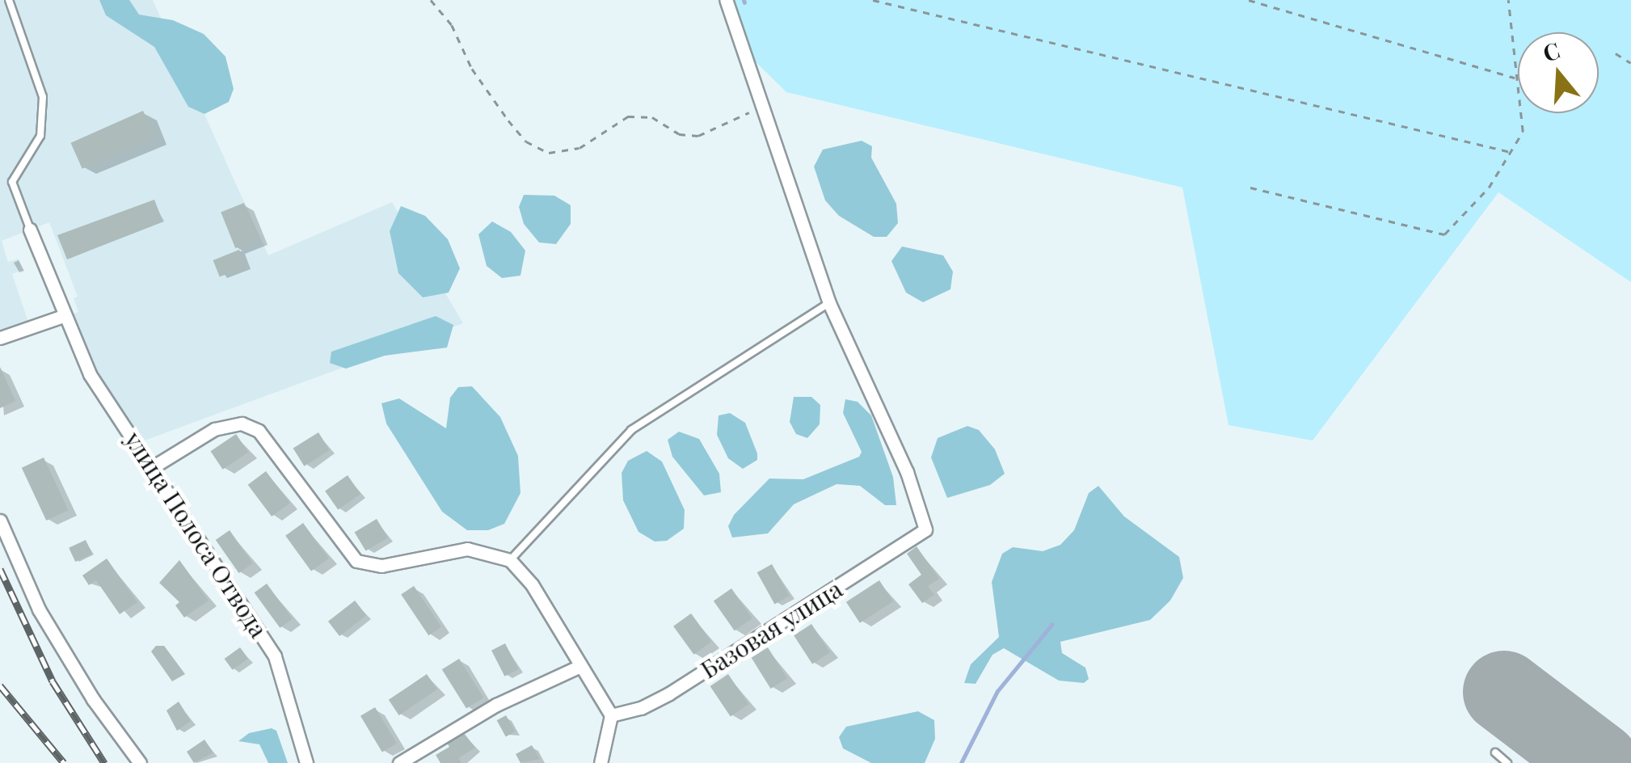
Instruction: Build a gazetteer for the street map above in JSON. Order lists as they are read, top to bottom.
{
  "streets": {
    "street": ["улица Полоса Отвода", "Базовая улица"]
  },
  "north": "top"
}
